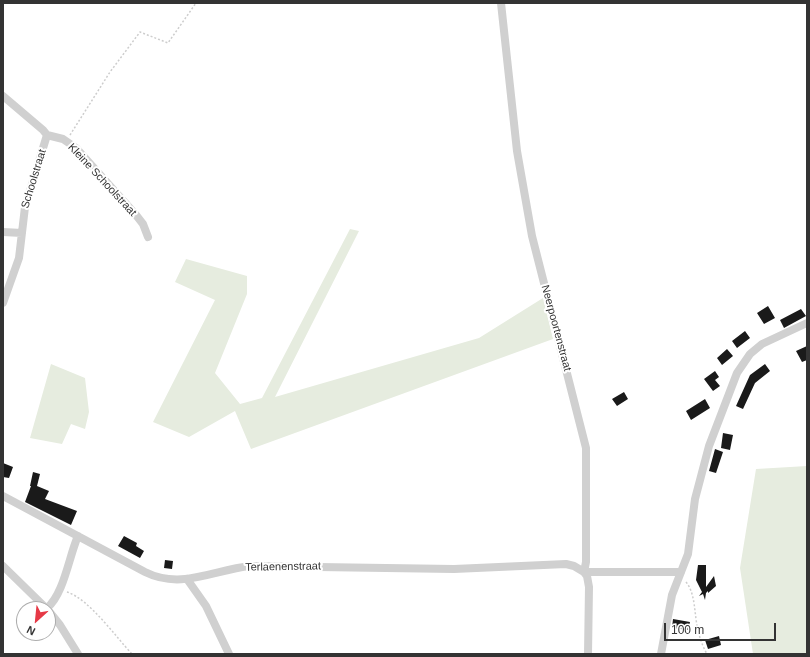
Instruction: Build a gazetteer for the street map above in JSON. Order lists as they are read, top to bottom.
{
  "streets": {
    "street": [
      "Schoolstraat",
      "Kleine Schoolstraat",
      "Neerpoortenstraat",
      "Terlaenenstraat"
    ]
  },
  "crossings": [
    ["Schoolstraat", "Kleine Schoolstraat"],
    ["Neerpoortenstraat", "Terlaenenstraat"]
  ],
  "scale_bar": "100 m",
  "north": "bottom left"
}
